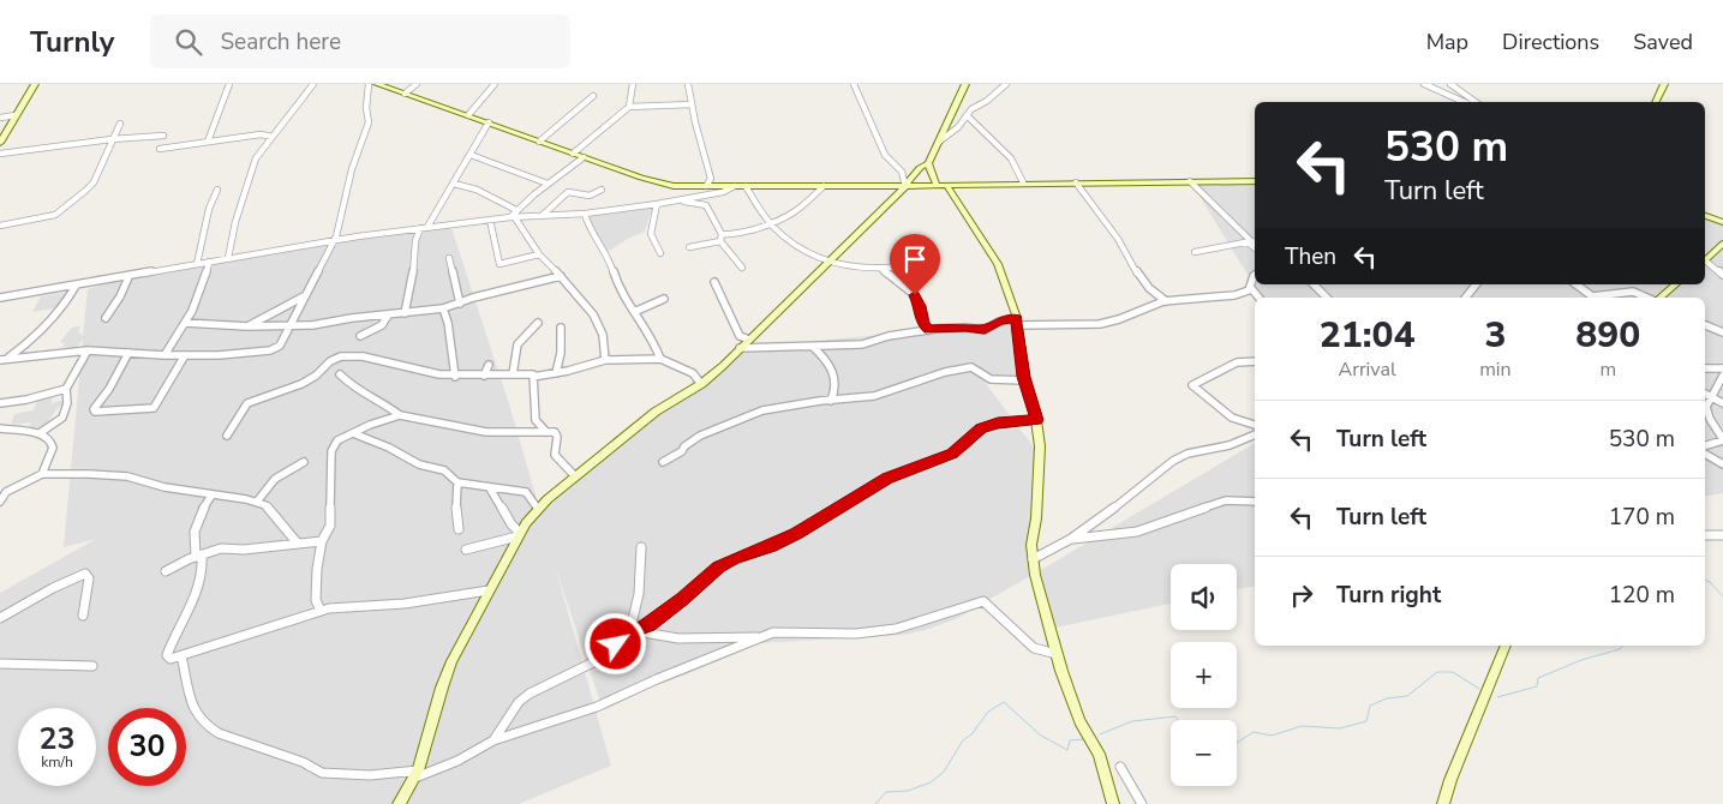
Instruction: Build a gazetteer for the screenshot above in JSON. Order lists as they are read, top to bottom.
{
  "page": {
    "header": "Turnly",
    "search": "Search here",
    "nav": ["Map", "Directions", "Saved"],
    "turn": ["530 m", "Turn left"],
    "then": "Then",
    "eta": [
      "21:04",
      "Arrival",
      "3",
      "min",
      "890",
      "m"
    ],
    "list": [
      {
        "name": "Turn left",
        "value": "530 m"
      },
      {
        "name": "Turn left",
        "value": "170 m"
      },
      {
        "name": "Turn right",
        "value": "120 m"
      }
    ],
    "map_buttons": ["+", "−"],
    "speed": "23 km/h",
    "limit": "30"
  }
}
